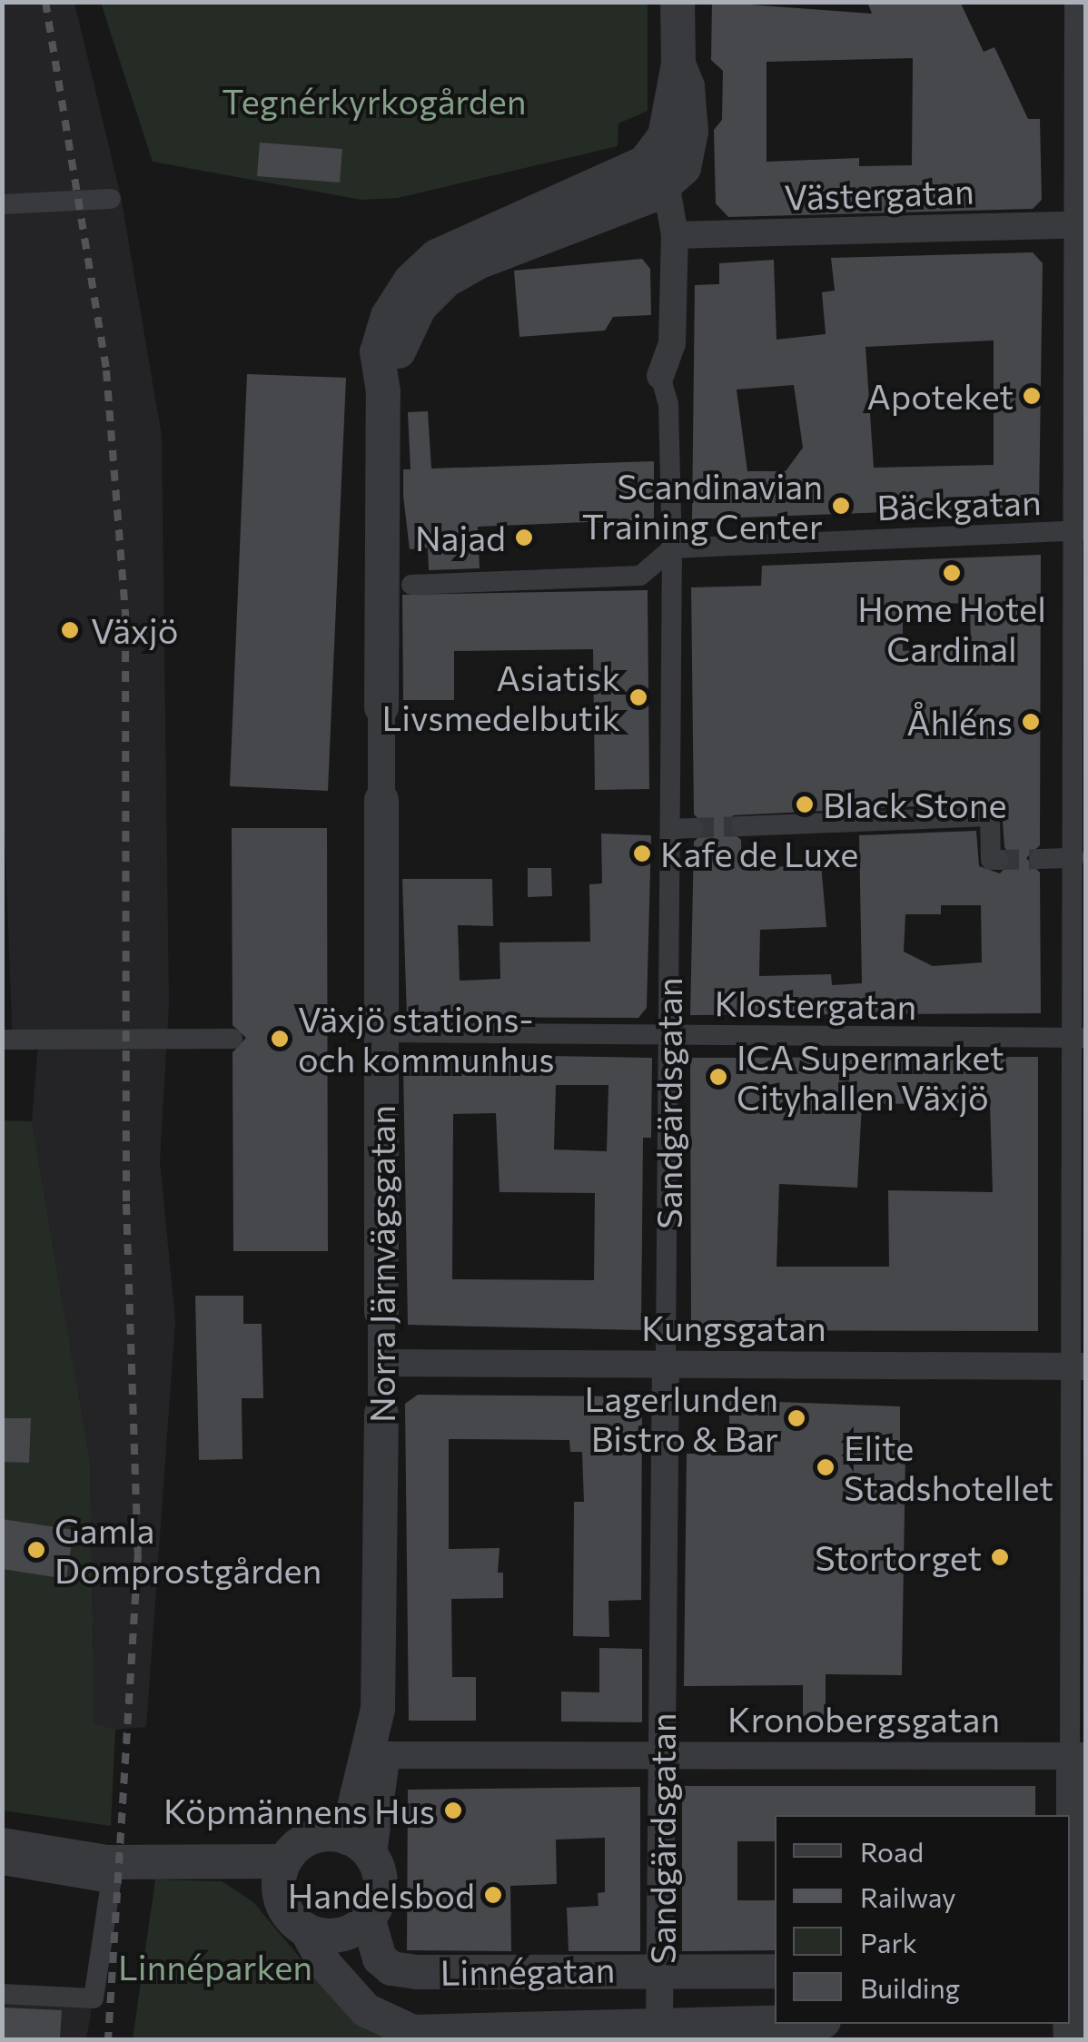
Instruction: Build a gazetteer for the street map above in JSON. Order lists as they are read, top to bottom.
{
  "streets": {
    "street": [
      "Västergatan",
      "Bäckgatan",
      "Klostergatan",
      "Sandgärdsgatan",
      "Norra Järnvägsgatan",
      "Kungsgatan",
      "Kronobergsgatan",
      "Linnégatan"
    ]
  },
  "crossings": [
    ["Västergatan", "Sandgärdsgatan"],
    ["Bäckgatan", "Sandgärdsgatan"],
    ["Klostergatan", "Sandgärdsgatan"],
    ["Klostergatan", "Norra Järnvägsgatan"],
    ["Sandgärdsgatan", "Norra Järnvägsgatan"],
    ["Sandgärdsgatan", "Kungsgatan"],
    ["Sandgärdsgatan", "Kronobergsgatan"],
    ["Sandgärdsgatan", "Linnégatan"],
    ["Norra Järnvägsgatan", "Kungsgatan"],
    ["Norra Järnvägsgatan", "Kronobergsgatan"],
    ["Norra Järnvägsgatan", "Linnégatan"]
  ],
  "parks": ["Tegnérkyrkogården", "Linnéparken"],
  "places": [
    "Apoteket",
    "Scandinavian Training Center",
    "Najad",
    "Home Hotel Cardinal",
    "Växjö",
    "Asiatisk Livsmedelbutik",
    "Åhléns",
    "Black Stone",
    "Kafe de Luxe",
    "Växjö stations- och kommunhus",
    "ICA Supermarket Cityhallen Växjö",
    "Lagerlunden Bistro & Bar",
    "Elite Stadshotellet",
    "Gamla Domprostgården",
    "Stortorget",
    "Köpmännens Hus",
    "Handelsbod"
  ],
  "legend": [
    "Road",
    "Railway",
    "Park",
    "Building"
  ]
}
